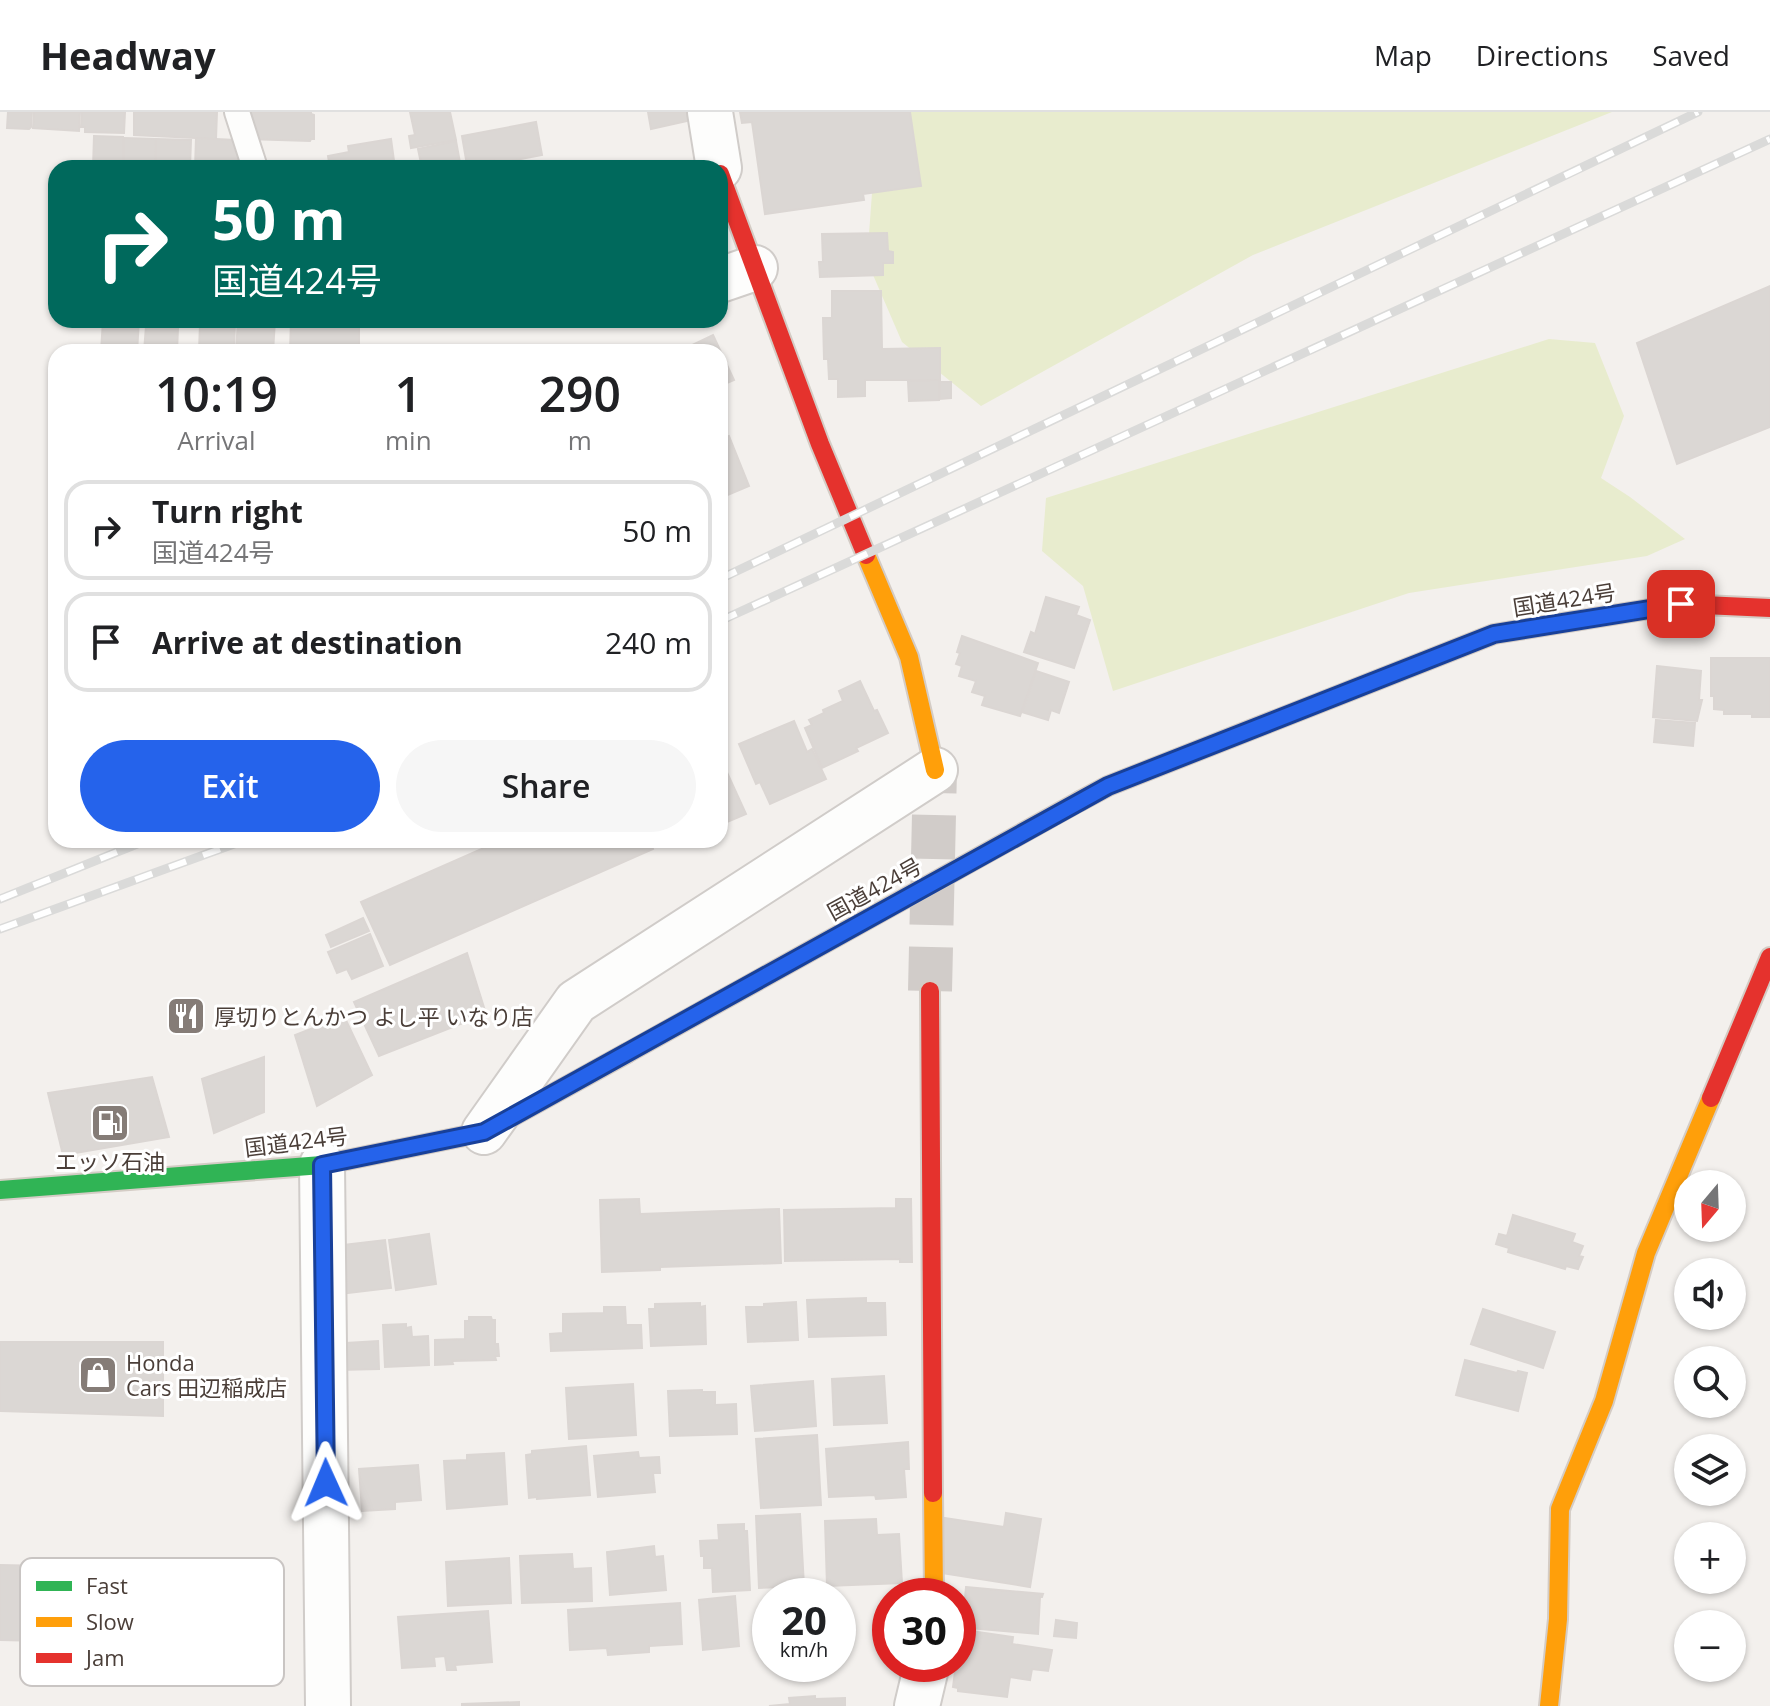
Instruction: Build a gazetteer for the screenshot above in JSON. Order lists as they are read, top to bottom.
{
  "streets": {
    "main road": ["国道424号"]
  },
  "places": {
    "restaurant": ["厚切りとんかつ よし平 いなり店"],
    "fuel station": ["エッソ石油"],
    "shop": ["Honda Cars 田辺稲成店"]
  },
  "legend": ["Fast", "Slow", "Jam"],
  "north": "bottom",
  "page": {
    "header": "Headway",
    "nav": ["Map", "Directions", "Saved"],
    "turn": ["50 m", "国道424号"],
    "eta": [
      "10:19",
      "Arrival",
      "1",
      "min",
      "290",
      "m"
    ],
    "list": [
      {
        "name": "Turn right",
        "note": "国道424号",
        "value": "50 m"
      },
      {
        "name": "Arrive at destination",
        "value": "240 m"
      }
    ],
    "buttons": ["Exit", "Share"],
    "map_buttons": ["+", "−"],
    "speed": "20 km/h",
    "limit": "30"
  }
}
